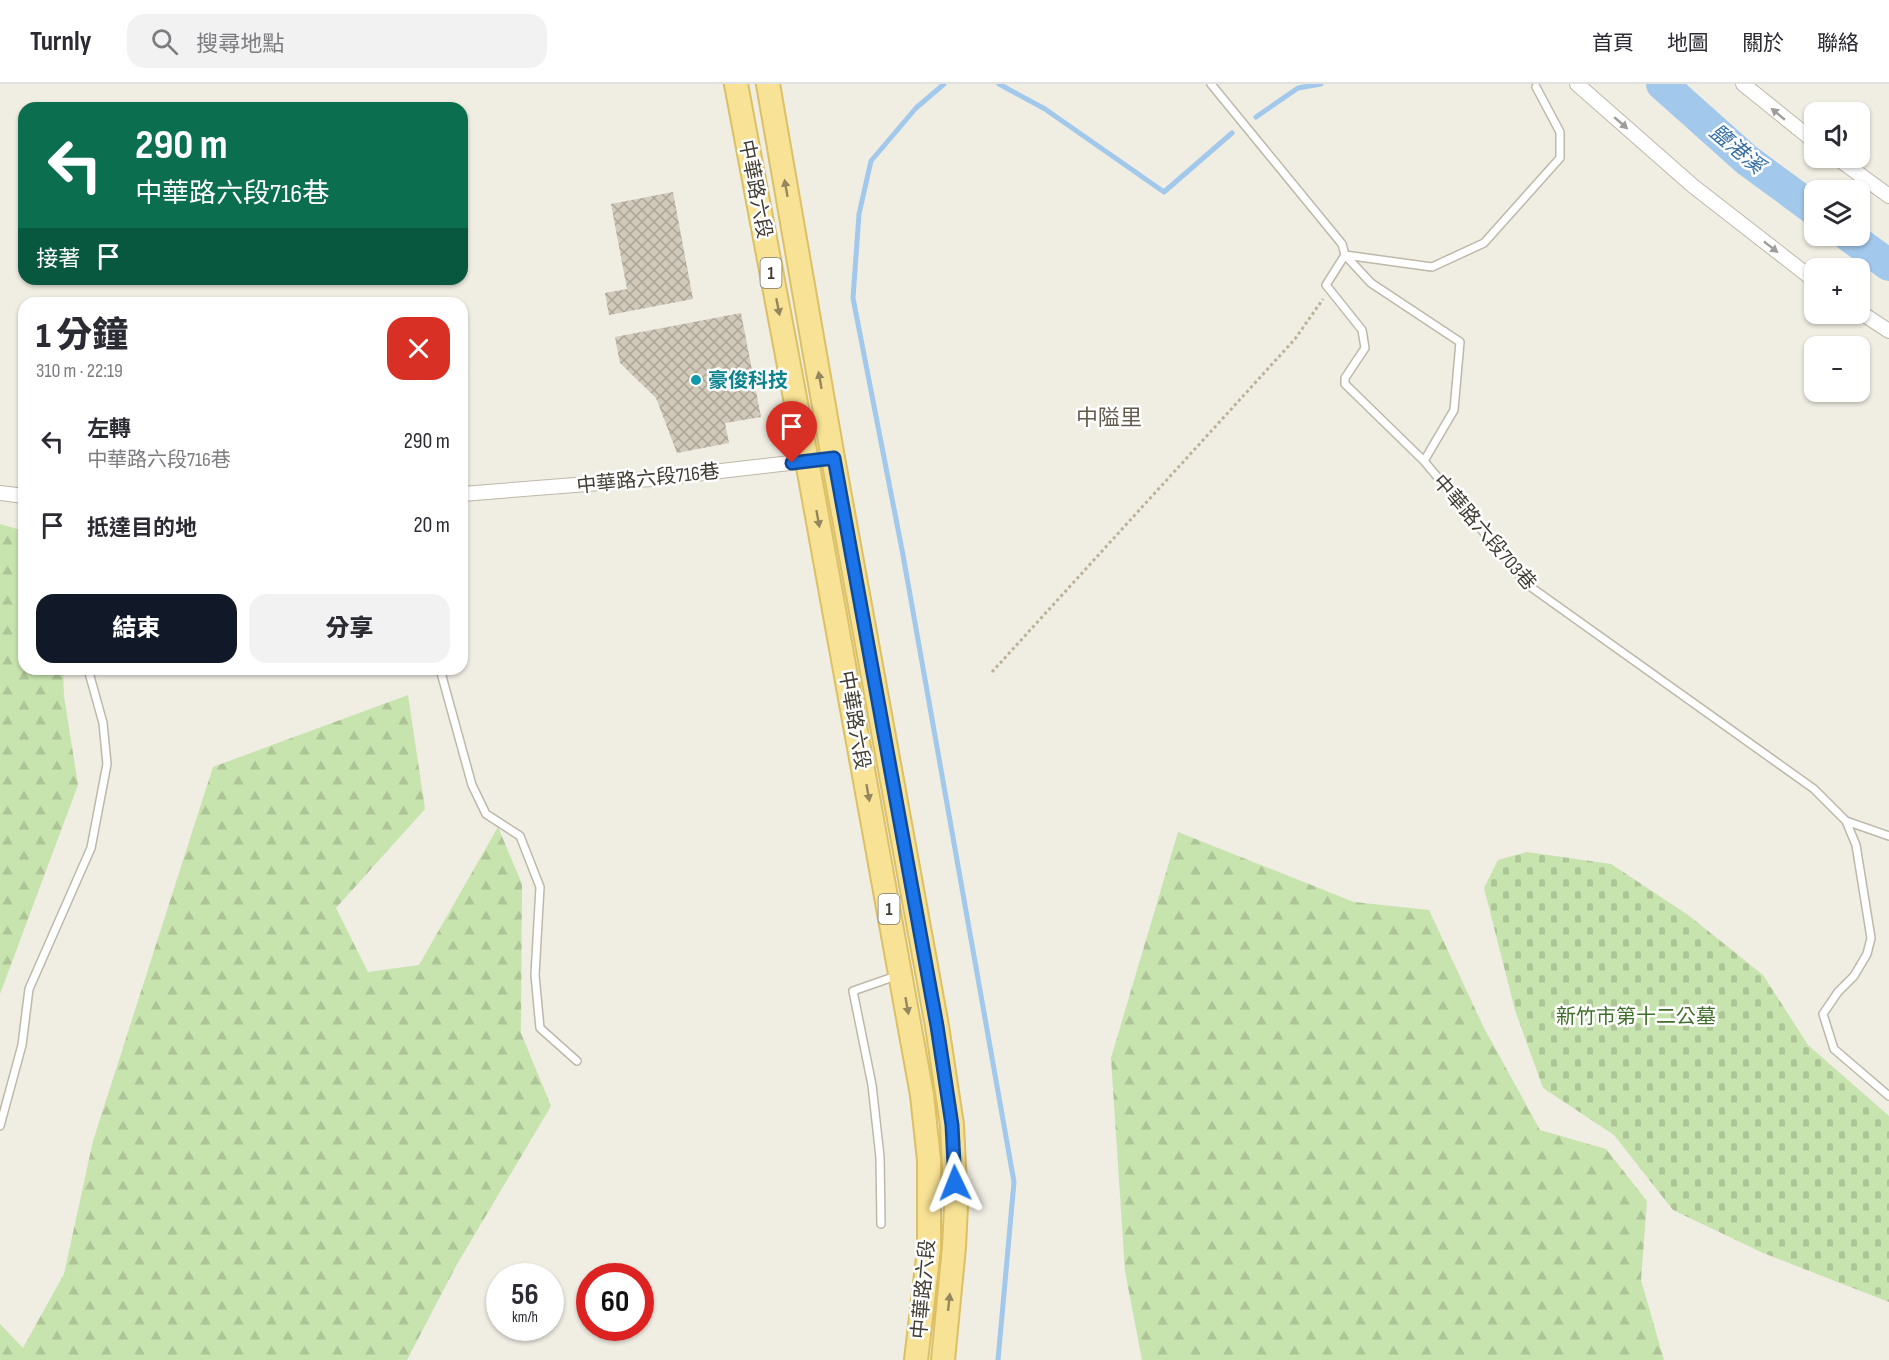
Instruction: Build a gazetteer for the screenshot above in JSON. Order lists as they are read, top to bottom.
{
  "streets": {
    "main road": ["中華路六段", "1"],
    "street": ["中華路六段716巷"],
    "lane": ["中華路六段703巷"]
  },
  "crossings": [
    ["中華路六段", "中華路六段716巷"]
  ],
  "districts": ["中隘里"],
  "water": ["鹽港溪"],
  "parks": ["新竹市第十二公墓"],
  "places": ["豪俊科技"],
  "page": {
    "header": "Turnly",
    "search": "搜尋地點",
    "nav": [
      "首頁",
      "地圖",
      "關於",
      "聯絡"
    ],
    "map_buttons": ["+", "−"],
    "turn": ["290 m", "中華路六段716巷"],
    "then": "接著",
    "heading": ["1 分鐘", "310 m · 22:19"],
    "list": [
      {
        "name": "左轉",
        "note": "中華路六段716巷",
        "value": "290 m"
      },
      {
        "name": "抵達目的地",
        "value": "20 m"
      }
    ],
    "buttons": ["結束", "分享"],
    "speed": "56 km/h",
    "limit": "60"
  }
}
